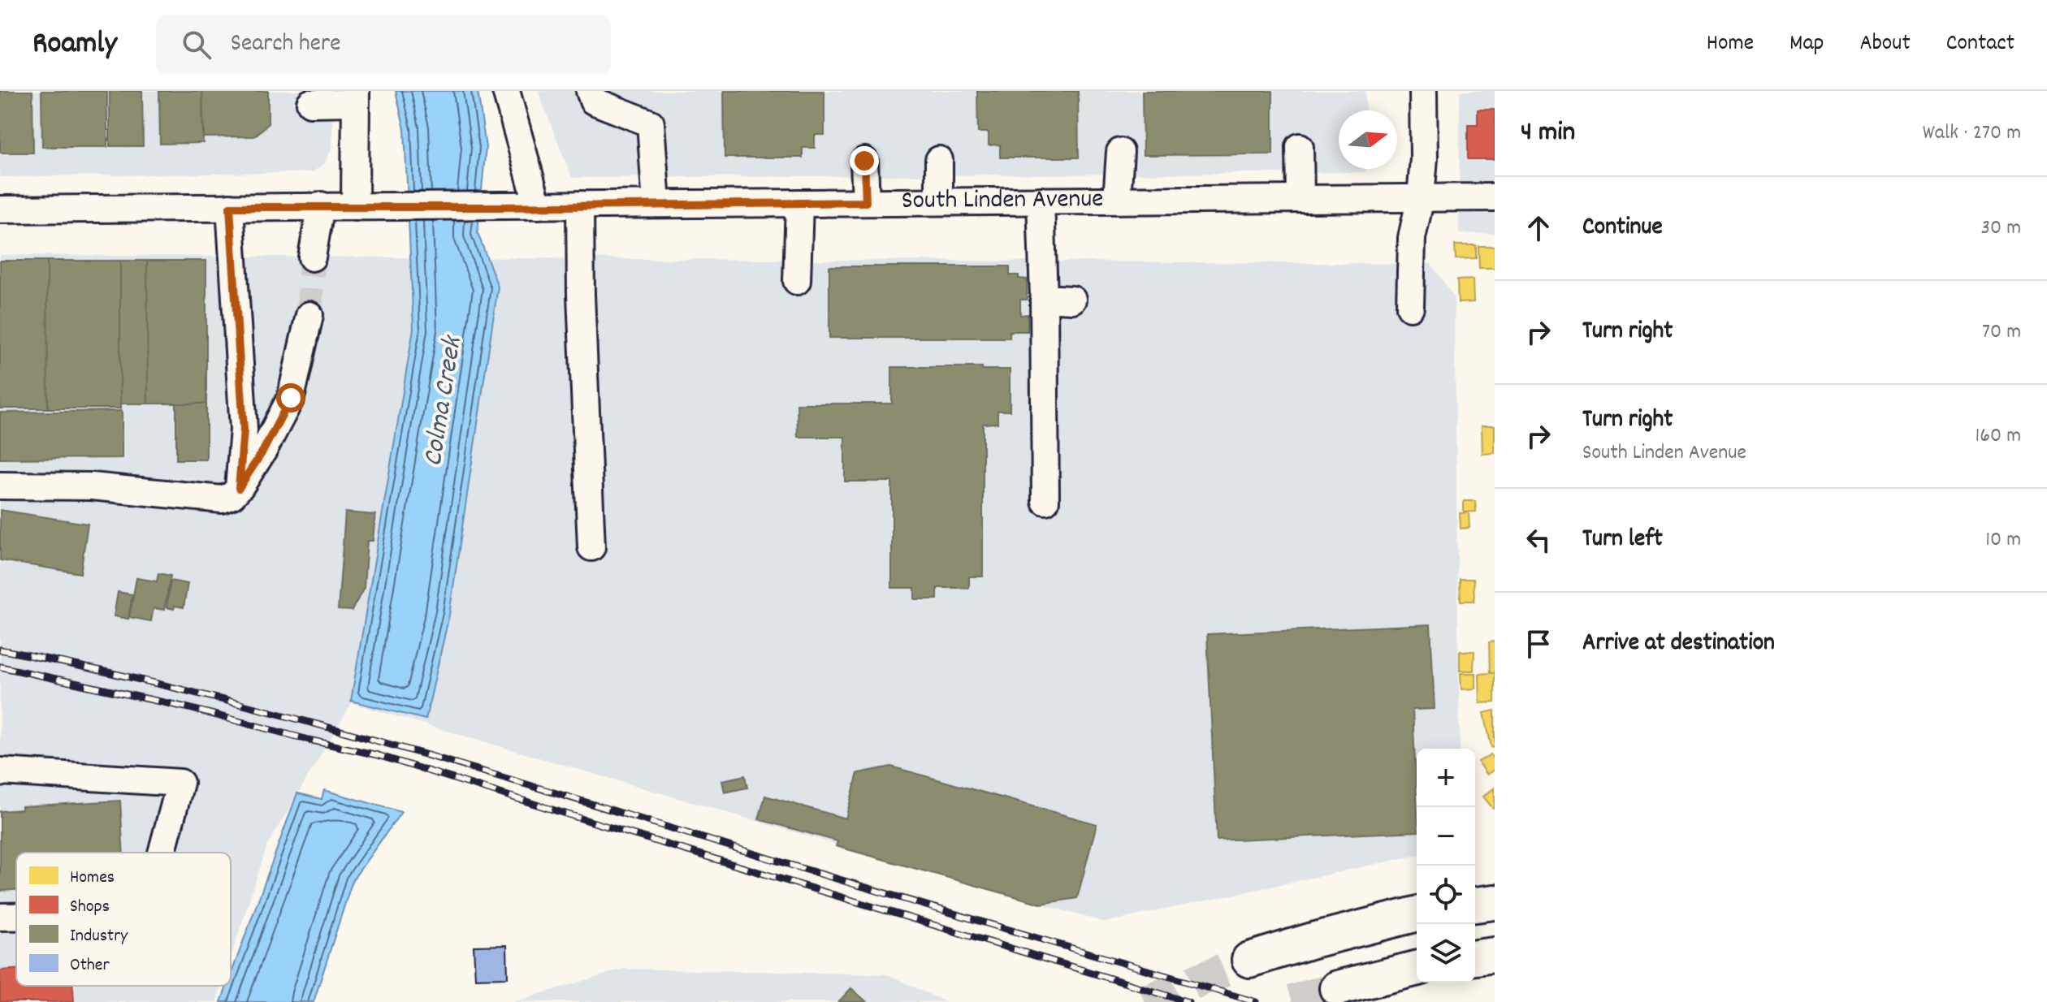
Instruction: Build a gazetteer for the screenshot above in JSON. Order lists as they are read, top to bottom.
{
  "streets": {
    "street": ["South Linden Avenue"]
  },
  "water": ["Colma Creek"],
  "legend": [
    "Homes",
    "Shops",
    "Industry",
    "Other"
  ],
  "north": "right",
  "page": {
    "header": "Roamly",
    "search": "Search here",
    "nav": [
      "Home",
      "Map",
      "About",
      "Contact"
    ],
    "heading": ["4 min", "Walk · 270 m"],
    "list": [
      ["Continue", "30 m"],
      ["Turn right", "70 m"],
      ["Turn right", "South Linden Avenue", "160 m"],
      ["Turn left", "10 m"],
      "Arrive at destination"
    ],
    "map_buttons": ["+", "−"]
  }
}
